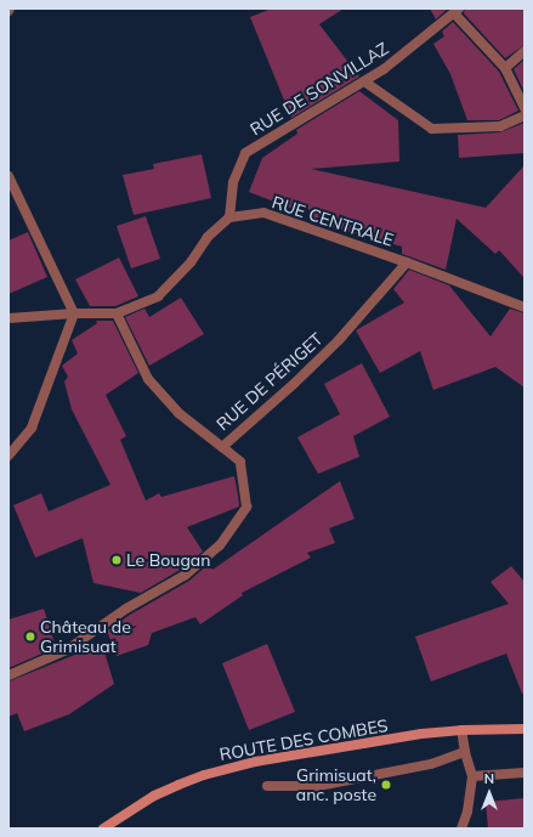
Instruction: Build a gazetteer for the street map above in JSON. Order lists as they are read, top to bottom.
{
  "streets": {
    "street": [
      "RUE DE SONVILLAZ",
      "RUE CENTRALE",
      "RUE DE PÉRIGET",
      "ROUTE DES COMBES"
    ]
  },
  "crossings": [
    ["RUE DE SONVILLAZ", "RUE CENTRALE"],
    ["RUE CENTRALE", "RUE DE PÉRIGET"]
  ],
  "places": ["Le Bougan", "Château de Grimisuat", "Grimisuat, anc. poste"],
  "north": "top"
}
